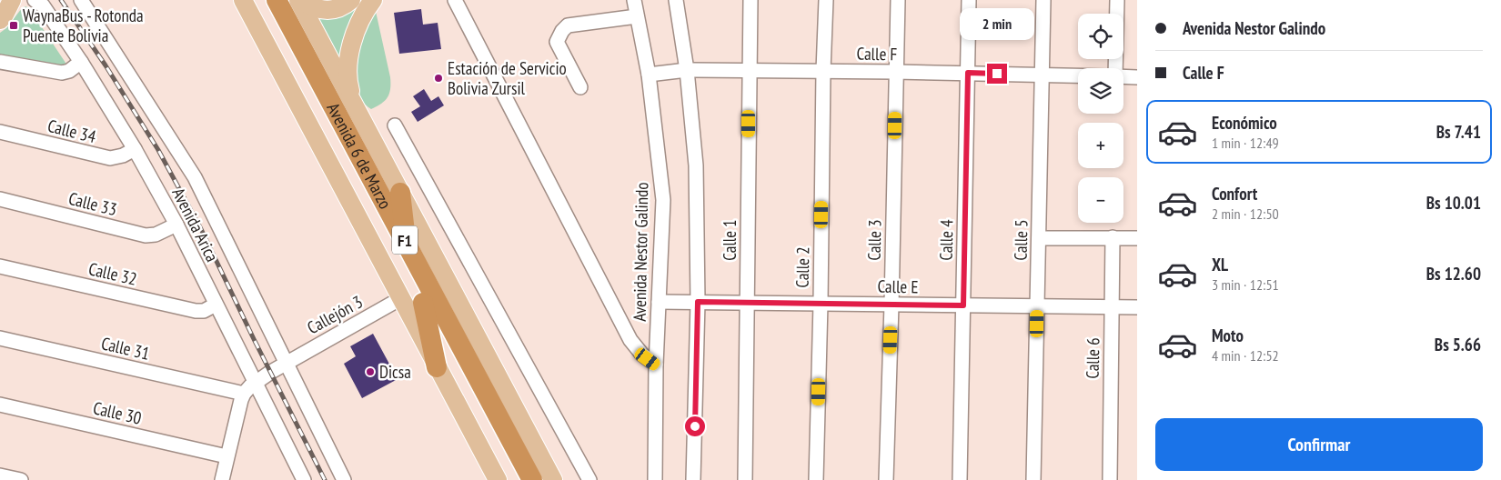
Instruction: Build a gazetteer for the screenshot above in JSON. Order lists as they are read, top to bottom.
{
  "streets": {
    "highway": ["Avenida 6 de Marzo", "F1"],
    "street": [
      "Calle F",
      "Calle 34",
      "Calle 33",
      "Avenida Arica",
      "Calle 1",
      "Calle 3",
      "Calle 4",
      "Calle 5",
      "Avenida Nestor Galindo",
      "Calle 2",
      "Calle 32",
      "Calle E",
      "Callejón 3",
      "Calle 31",
      "Calle 6",
      "Calle 30"
    ]
  },
  "crossings": [
    ["Calle F", "Calle 1"],
    ["Calle F", "Calle 3"],
    ["Calle F", "Calle 4"],
    ["Calle F", "Calle 5"],
    ["Calle F", "Avenida Nestor Galindo"],
    ["Calle F", "Calle 2"],
    ["Calle 34", "Avenida Arica"],
    ["Avenida 6 de Marzo", "Callejón 3"],
    ["Calle 33", "Avenida Arica"],
    ["Avenida Arica", "Calle 32"],
    ["Avenida Arica", "Callejón 3"],
    ["Calle 1", "Calle E"],
    ["Calle 3", "Calle E"],
    ["Calle 4", "Calle E"],
    ["Calle 5", "Calle E"],
    ["Avenida Nestor Galindo", "Calle E"],
    ["Calle 2", "Calle E"],
    ["Calle E", "Calle 6"],
    ["Callejón 3", "Calle 31"]
  ],
  "places": {
    "transit": ["WaynaBus - Rotonda Puente Bolivia"],
    "other": ["Estación de Servicio Bolivia Zursil", "Dicsa"]
  },
  "page": {
    "banner": ["Avenida Nestor Galindo", "Calle F"],
    "bubble": "2 min",
    "map_buttons": ["+", "−"],
    "list": [
      {
        "name": "Económico",
        "note": "1 min · 12:49",
        "value": "Bs 7.41"
      },
      {
        "name": "Confort",
        "note": "2 min · 12:50",
        "value": "Bs 10.01"
      },
      {
        "name": "XL",
        "note": "3 min · 12:51",
        "value": "Bs 12.60"
      },
      {
        "name": "Moto",
        "note": "4 min · 12:52",
        "value": "Bs 5.66"
      }
    ],
    "buttons": "Confirmar"
  }
}
